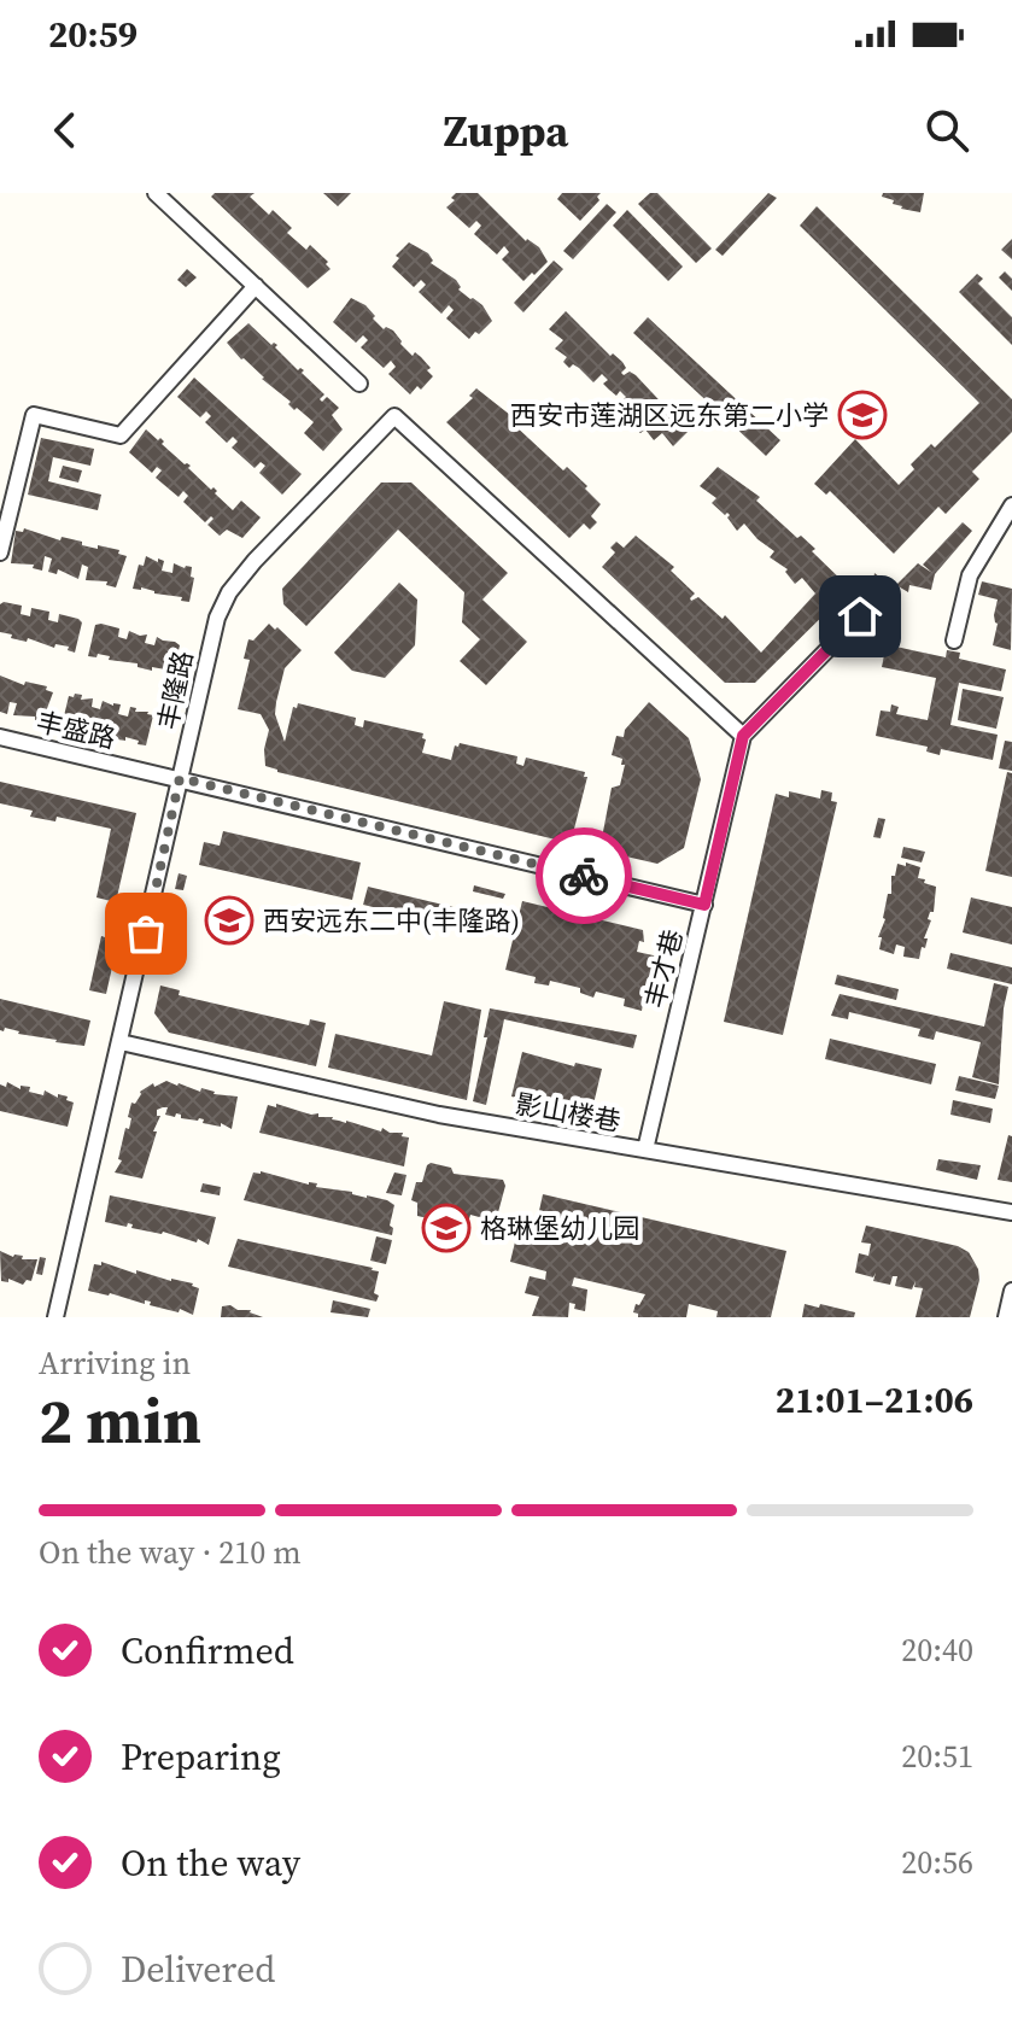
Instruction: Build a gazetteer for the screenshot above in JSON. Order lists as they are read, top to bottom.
{
  "streets": {
    "street": [
      "丰隆路",
      "丰盛路",
      "丰才巷",
      "影山楼巷"
    ]
  },
  "crossings": [
    ["丰隆路", "丰盛路"],
    ["丰隆路", "丰才巷"],
    ["丰隆路", "影山楼巷"],
    ["丰盛路", "丰才巷"],
    ["丰才巷", "影山楼巷"]
  ],
  "places": {
    "school or university": ["西安市莲湖区远东第二小学", "西安远东二中(丰隆路)", "格琳堡幼儿园"]
  },
  "page": {
    "status": "20:59",
    "header": "Zuppa",
    "heading": ["2 min", "Arriving in", "21:01–21:06"],
    "bar": "On the way · 210 m",
    "list": [
      ["Confirmed", "20:40"],
      ["Preparing", "20:51"],
      ["On the way", "20:56"],
      "Delivered"
    ]
  }
}
